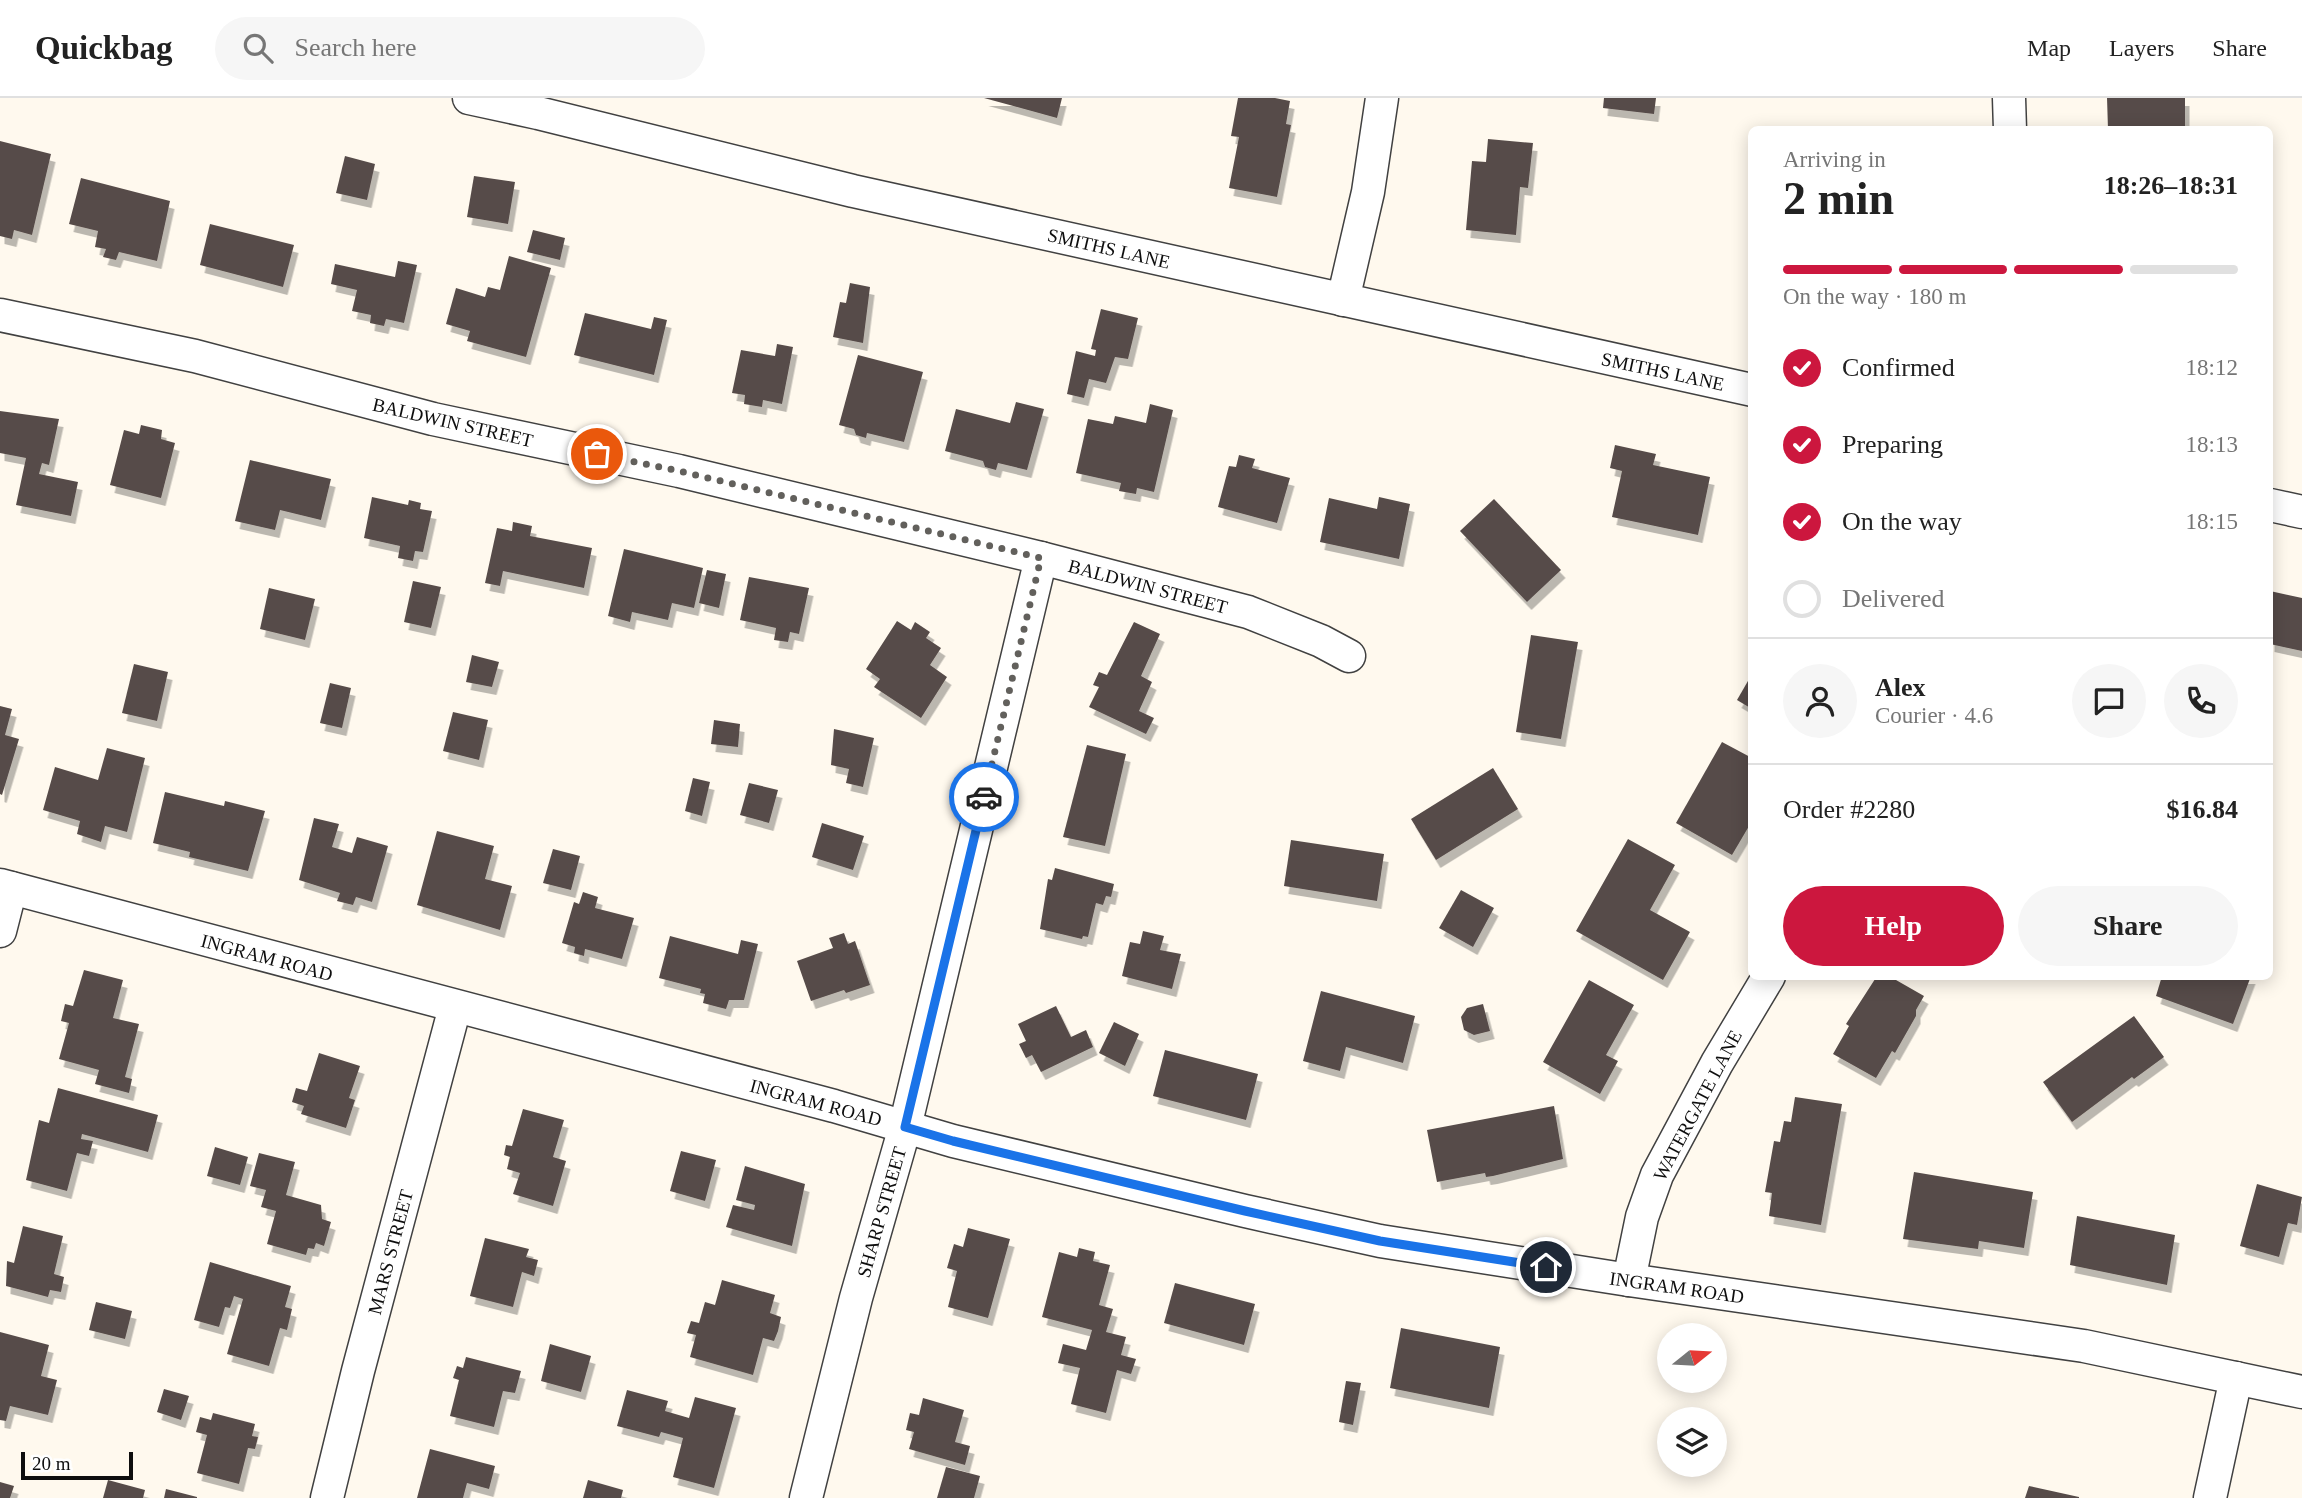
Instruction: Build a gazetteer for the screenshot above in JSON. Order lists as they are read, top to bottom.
{
  "streets": {
    "street": [
      "SMITHS LANE",
      "BALDWIN STREET",
      "INGRAM ROAD",
      "WATERGATE LANE",
      "SHARP STREET",
      "MARS STREET"
    ]
  },
  "crossings": [
    ["BALDWIN STREET", "SHARP STREET"],
    ["INGRAM ROAD", "WATERGATE LANE"],
    ["INGRAM ROAD", "SHARP STREET"],
    ["INGRAM ROAD", "MARS STREET"]
  ],
  "scale_bar": "20 m",
  "north": "right",
  "page": {
    "header": "Quickbag",
    "search": "Search here",
    "nav": ["Map", "Layers", "Share"],
    "heading": ["2 min", "Arriving in", "18:26–18:31"],
    "panel": [
      "Alex",
      "Courier · 4.6",
      "Order #2280",
      "$16.84"
    ],
    "bar": "On the way · 180 m",
    "list": [
      ["Confirmed", "18:12"],
      ["Preparing", "18:13"],
      ["On the way", "18:15"],
      "Delivered"
    ],
    "buttons": ["Help", "Share"],
    "scale": "20 m"
  }
}
